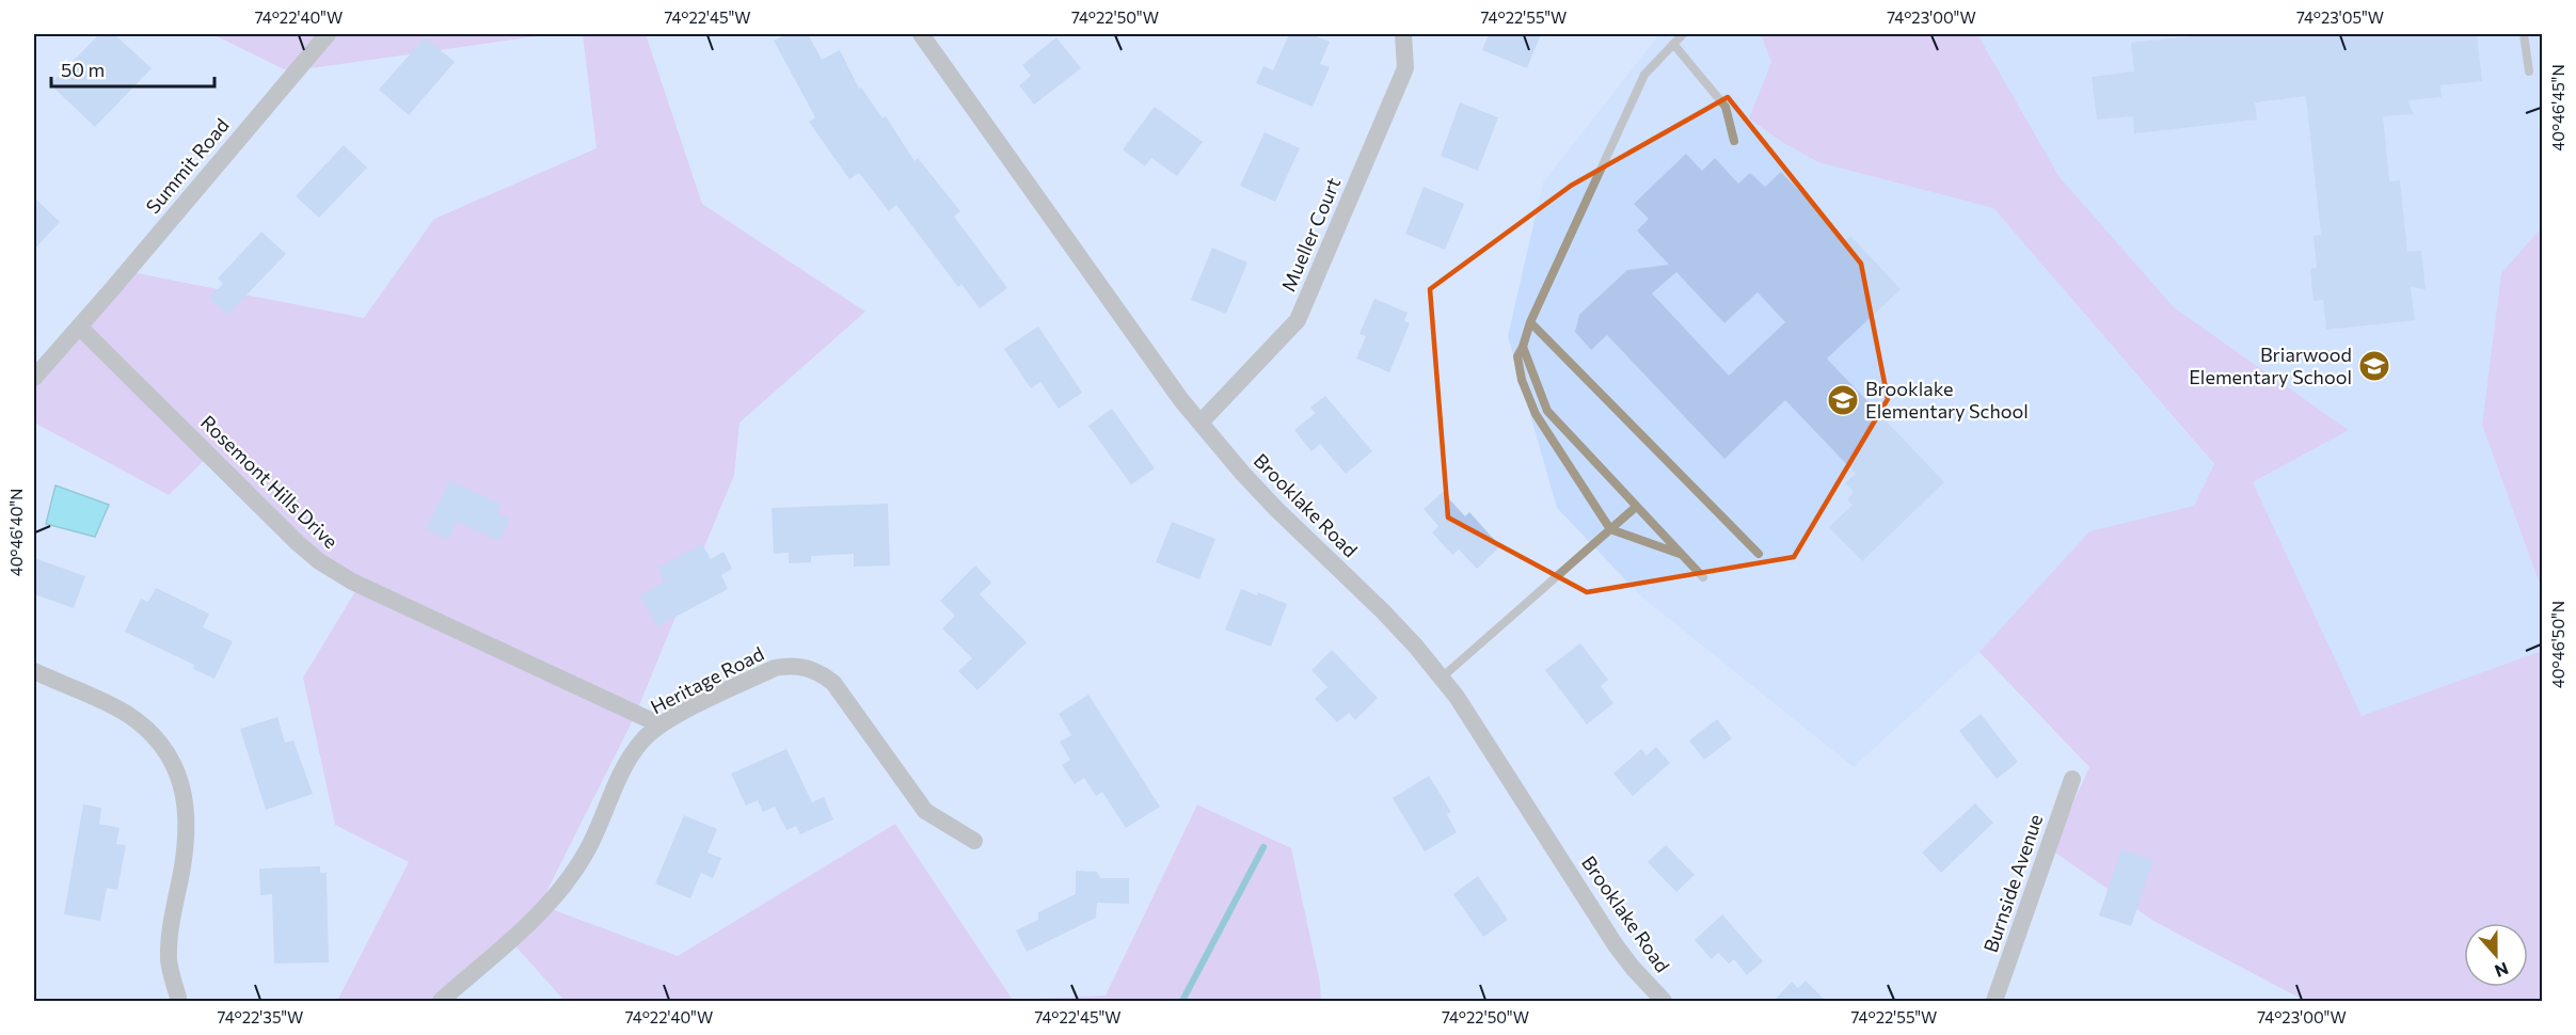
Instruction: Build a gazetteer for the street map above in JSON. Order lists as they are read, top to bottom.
{
  "streets": {
    "street": [
      "Summit Road",
      "Mueller Court",
      "Rosemont Hills Drive",
      "Brooklake Road",
      "Heritage Road",
      "Burnside Avenue"
    ]
  },
  "crossings": [
    ["Summit Road", "Rosemont Hills Drive"],
    ["Mueller Court", "Brooklake Road"],
    ["Rosemont Hills Drive", "Heritage Road"]
  ],
  "places": {
    "school or university": ["Briarwood Elementary School", "Brooklake Elementary School"]
  },
  "scale_bar": "50 m",
  "north": "bottom",
  "coordinates": [
    "74°22'40\"W",
    "74°22'45\"W",
    "74°22'50\"W",
    "74°22'55\"W",
    "74°23'00\"W",
    "74°23'05\"W",
    "40°46'45\"N",
    "40°46'40\"N",
    "40°46'50\"N",
    "74°22'35\"W"
  ]
}
